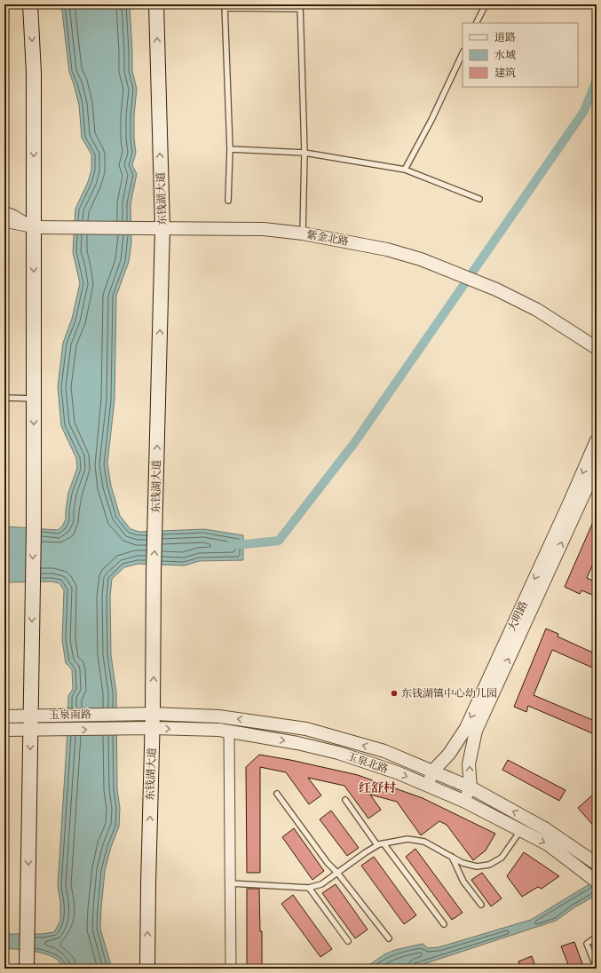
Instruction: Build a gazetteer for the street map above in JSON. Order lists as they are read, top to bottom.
{
  "streets": {
    "main road": ["东钱湖大道"],
    "street": [
      "紫金北路",
      "大明路",
      "玉泉南路",
      "玉泉北路"
    ]
  },
  "crossings": [
    ["东钱湖大道", "紫金北路"],
    ["东钱湖大道", "玉泉北路"],
    ["大明路", "玉泉北路"],
    ["玉泉南路", "玉泉北路"]
  ],
  "districts": ["红舒村"],
  "places": ["东钱湖镇中心幼儿园"],
  "legend": ["道路", "水域", "建筑"]
}
